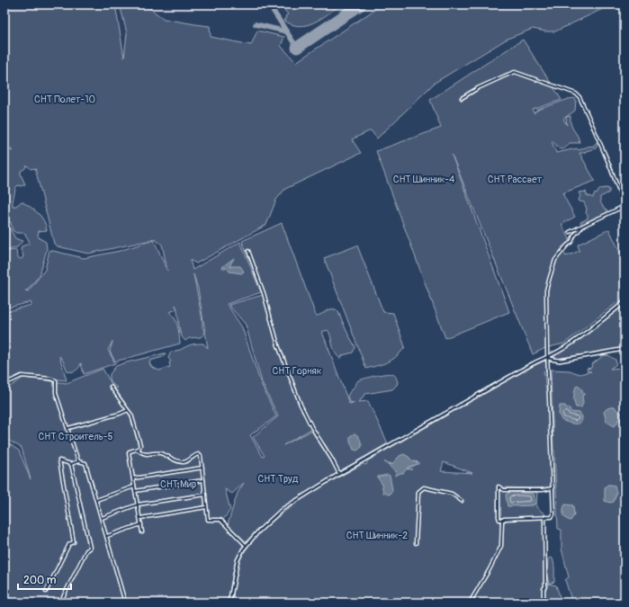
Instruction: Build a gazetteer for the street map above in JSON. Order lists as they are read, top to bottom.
{
  "parks": [
    "СНТ Полет-10",
    "СНТ Шинник-4",
    "СНТ Рассвет",
    "СНТ Горняк",
    "СНТ Строитель-5",
    "СНТ Труд",
    "СНТ Мир",
    "СНТ Шинник-2"
  ],
  "scale_bar": "200 m"
}
